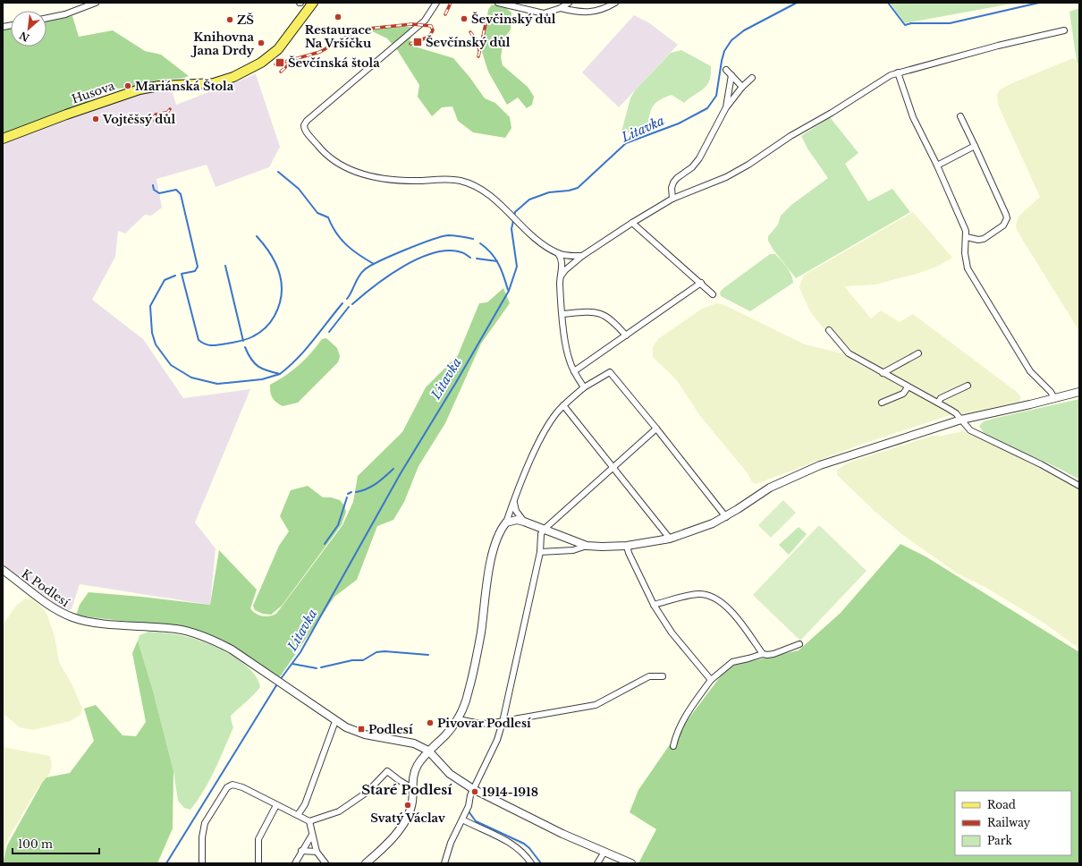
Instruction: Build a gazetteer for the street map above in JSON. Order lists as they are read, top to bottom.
{
  "streets": {
    "main road": ["Husova"],
    "street": ["K Podlesí"]
  },
  "districts": ["Staré Podlesí"],
  "water": ["Litavka"],
  "places": {
    "other": [
      "Restaurace Na Vršíčku",
      "Ševčinský důl",
      "ZŠ",
      "Knihovna Jana Drdy",
      "Mariánská Štola",
      "Vojtěšsý důl",
      "Pivovar Podlesí",
      "1914-1918",
      "Svatý Václav"
    ],
    "transit": ["Ševčínský důl", "Ševčínská štola", "Podlesí"]
  },
  "legend": ["Road", "Railway", "Park"],
  "scale_bar": "100 m",
  "north": "bottom left"
}
